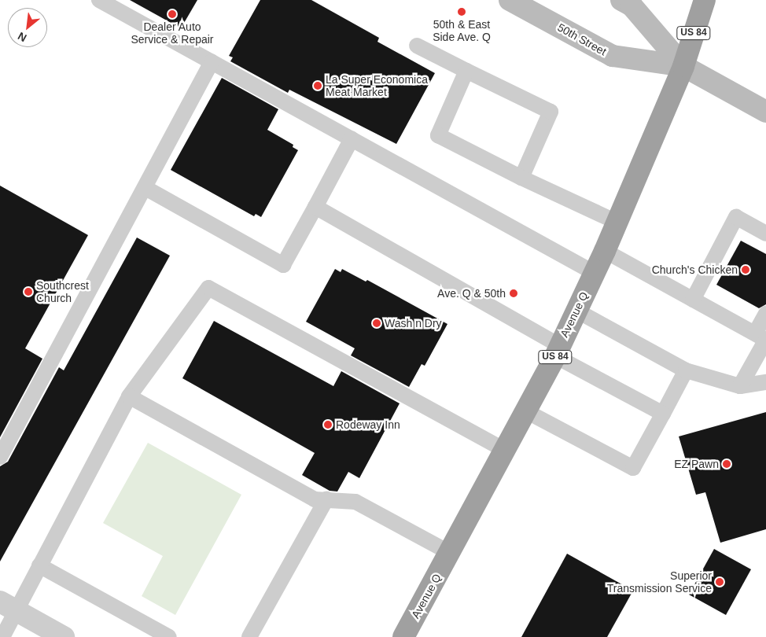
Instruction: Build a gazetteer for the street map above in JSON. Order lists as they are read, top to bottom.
{
  "streets": {
    "highway": ["US 84", "Avenue Q"],
    "main road": ["50th Street"]
  },
  "crossings": [
    ["US 84", "50th Street"],
    ["US 84", "Avenue Q"],
    ["50th Street", "Avenue Q"]
  ],
  "places": [
    "50th & East Side Ave. Q",
    "Dealer Auto Service & Repair",
    "La Super Economica Meat Market",
    "Church's Chicken",
    "Southcrest Church",
    "Ave. Q & 50th",
    "Wash n Dry",
    "Rodeway Inn",
    "EZ Pawn",
    "Superior Transmission Service"
  ],
  "north": "bottom left"
}
